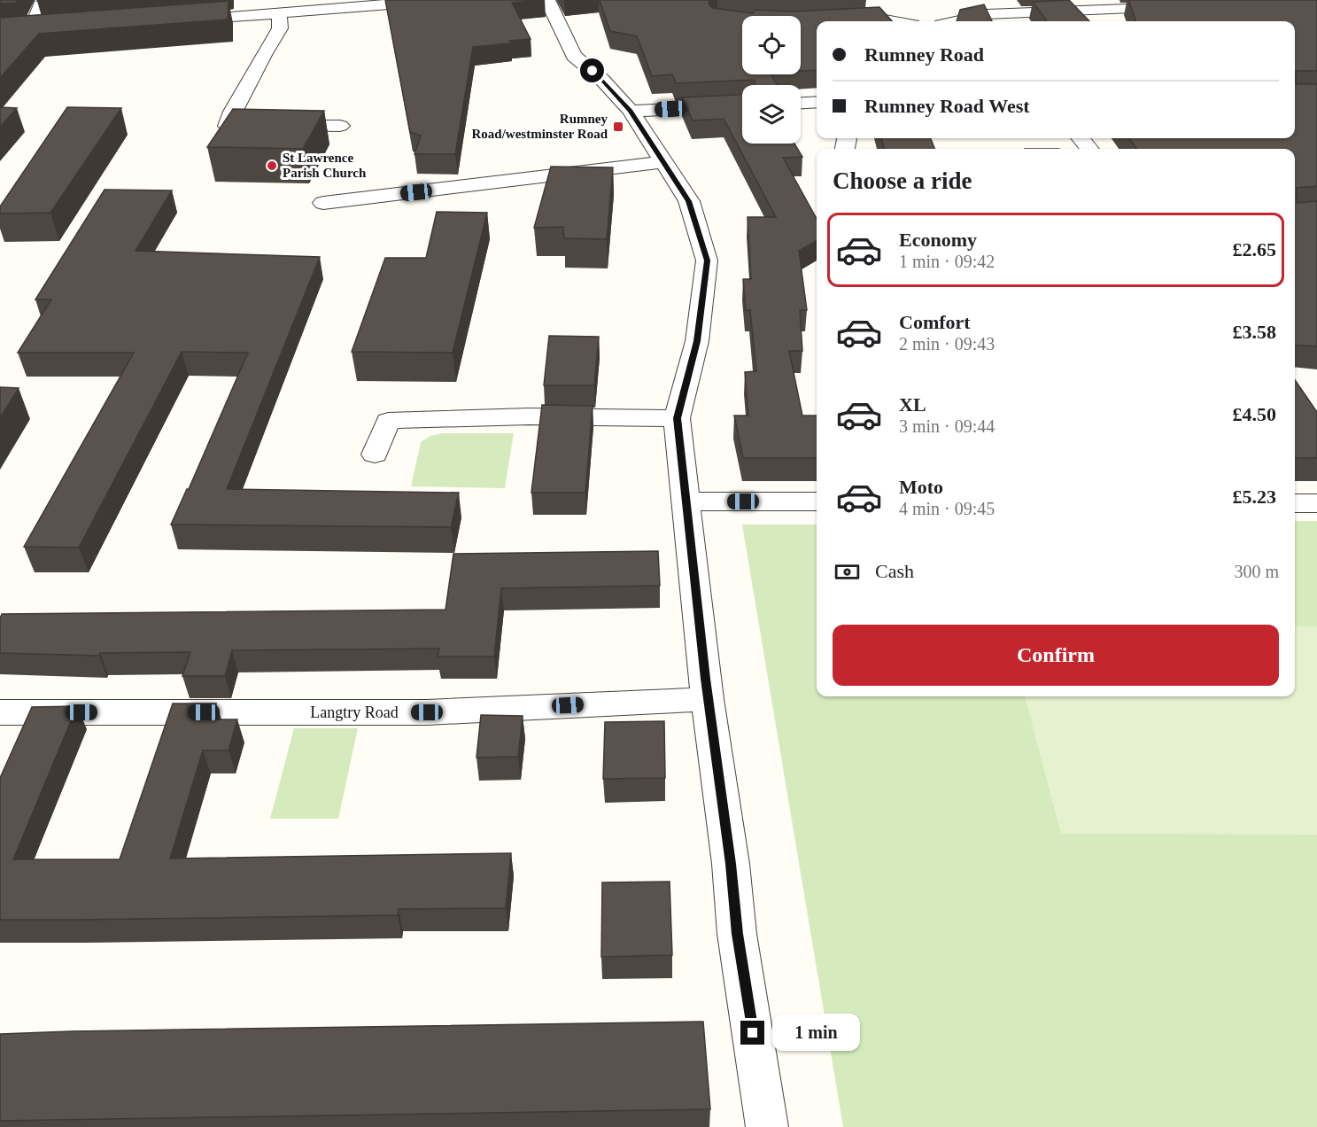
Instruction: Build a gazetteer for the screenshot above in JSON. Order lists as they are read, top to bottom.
{
  "streets": {
    "street": ["Langtry Road"]
  },
  "places": {
    "transit": ["Rumney Road/westminster Road"],
    "other": ["St Lawrence Parish Church"]
  },
  "page": {
    "banner": ["Rumney Road", "Rumney Road West"],
    "heading": "Choose a ride",
    "list": [
      {
        "name": "Economy",
        "note": "1 min · 09:42",
        "value": "£2.65"
      },
      {
        "name": "Comfort",
        "note": "2 min · 09:43",
        "value": "£3.58"
      },
      {
        "name": "XL",
        "note": "3 min · 09:44",
        "value": "£4.50"
      },
      {
        "name": "Moto",
        "note": "4 min · 09:45",
        "value": "£5.23"
      }
    ],
    "pay": ["Cash", "300 m"],
    "buttons": "Confirm",
    "bubble": "1 min"
  }
}
